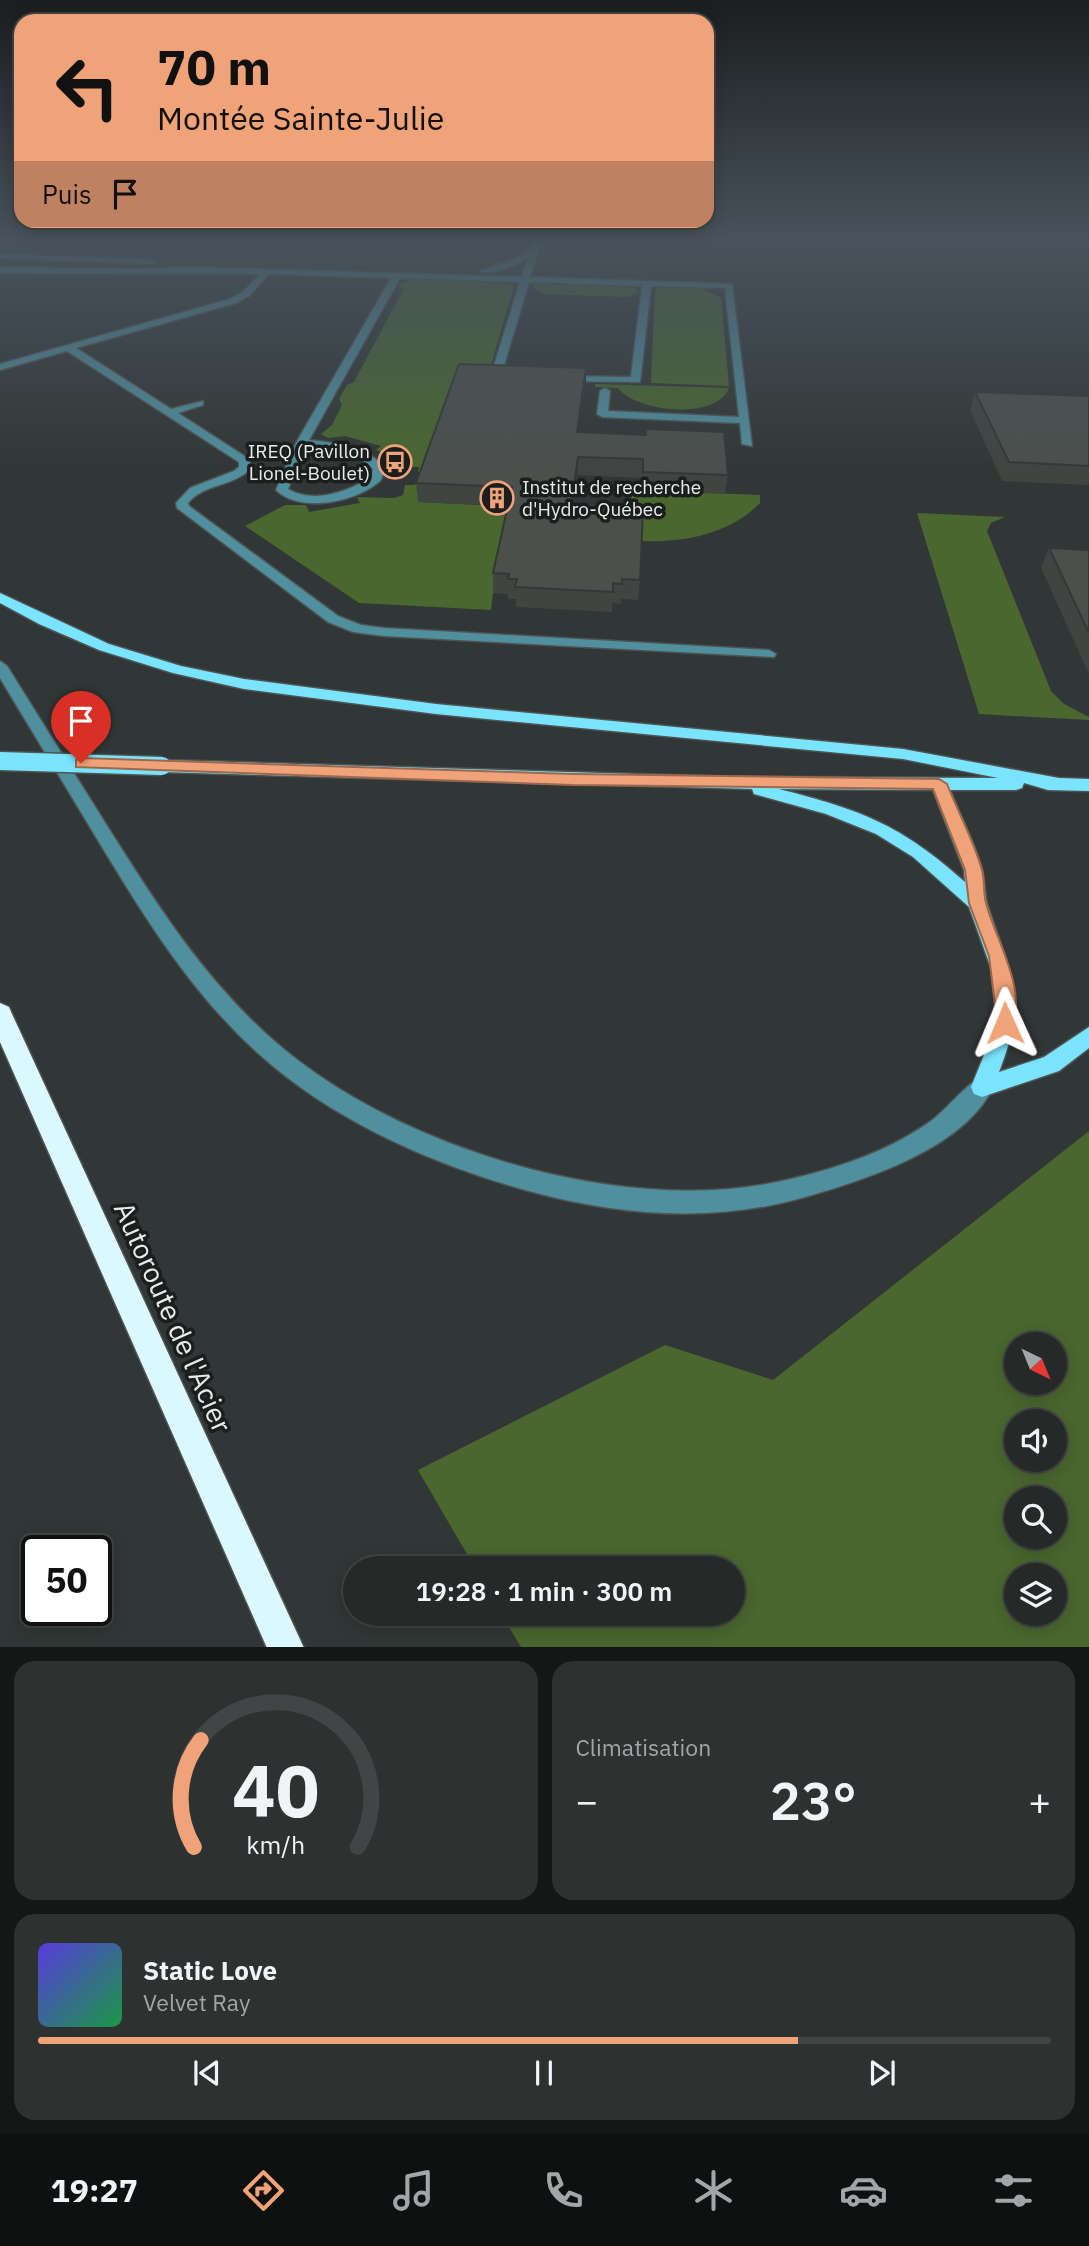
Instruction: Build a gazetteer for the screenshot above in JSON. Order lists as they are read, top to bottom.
{
  "streets": {
    "highway": ["Autoroute de l'Acier"]
  },
  "places": {
    "bus stop": ["IREQ (Pavillon Lionel-Boulet)"],
    "building": ["Institut de recherche d'Hydro-Québec"]
  },
  "north": "bottom right",
  "page": {
    "turn": ["70 m", "Montée Sainte-Julie"],
    "then": "Puis",
    "limit": "50",
    "trip": "19:28 · 1 min · 300 m",
    "tile": "Climatisation",
    "heat": ["−", "23°", "+"],
    "song": ["Static Love", "Velvet Ray"],
    "tabs": "19:27",
    "gauge": ["40", "km/h"]
  }
}
